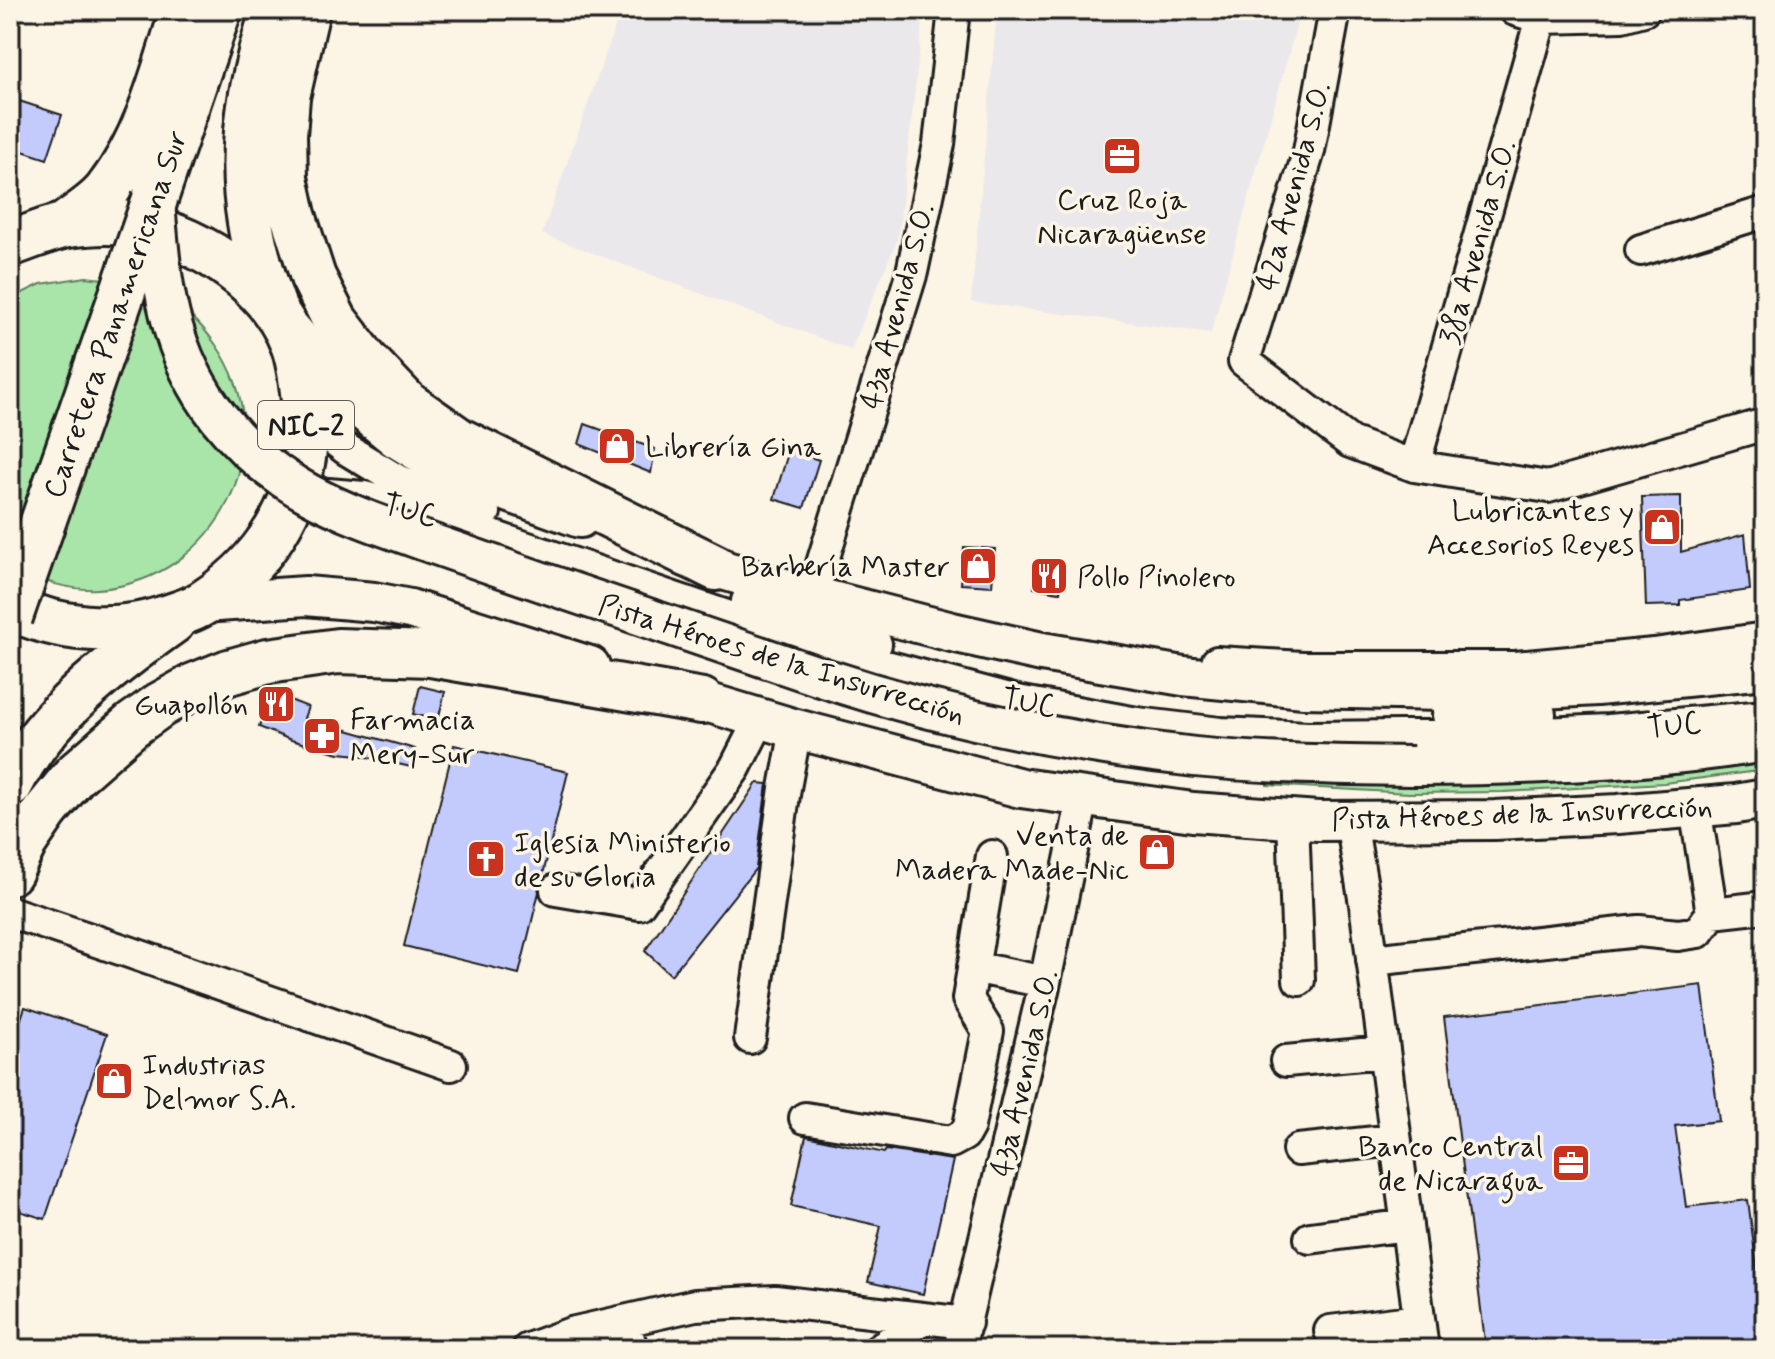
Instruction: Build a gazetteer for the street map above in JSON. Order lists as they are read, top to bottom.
{
  "streets": {
    "highway": ["Carretera Panamericana Sur", "NIC-2"],
    "main road": ["Pista Héroes de la Insurrección"],
    "street": [
      "42a Avenida S.O.",
      "38a Avenida S.O.",
      "43a Avenida S.O.",
      "TUC"
    ]
  },
  "crossings": [
    ["42a Avenida S.O.", "38a Avenida S.O."],
    ["43a Avenida S.O.", "Pista Héroes de la Insurrección"],
    ["Carretera Panamericana Sur", "NIC-2"],
    ["Carretera Panamericana Sur", "Pista Héroes de la Insurrección"],
    ["NIC-2", "TUC"],
    ["NIC-2", "Pista Héroes de la Insurrección"]
  ],
  "places": {
    "office": ["Cruz Roja Nicaragüense", "Banco Central de Nicaragua"],
    "shop": [
      "Librería Gina",
      "Lubricantes y Accesorios Reyes",
      "Barbería Master",
      "Venta de Madera Made-Nic",
      "Industrias Delmor S.A."
    ],
    "restaurant": ["Pollo Pinolero", "Guapollón"],
    "pharmacy": ["Farmacia Mery-Sur"],
    "church": ["Iglesia Ministerio de su Gloria"]
  }
}
